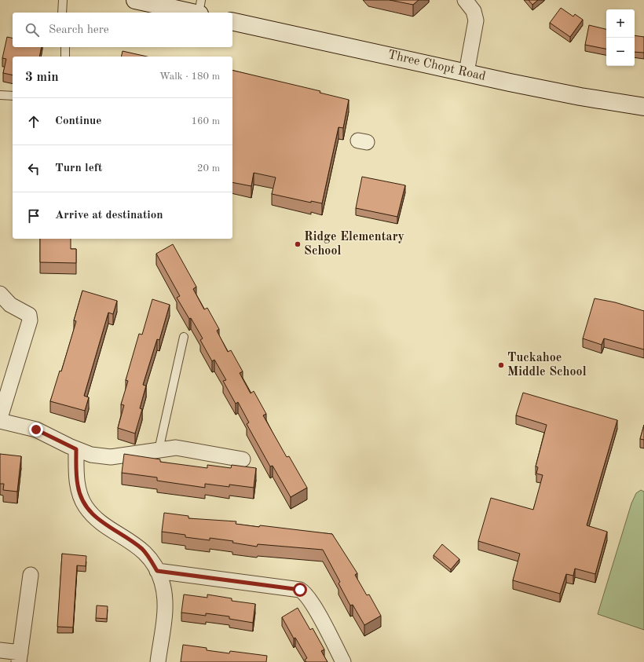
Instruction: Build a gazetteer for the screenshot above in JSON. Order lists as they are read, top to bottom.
{
  "streets": {
    "main road": ["Three Chopt Road"]
  },
  "places": ["Ridge Elementary School", "Tuckahoe Middle School"],
  "page": {
    "map_buttons": ["+", "−"],
    "search": "Search here",
    "heading": ["3 min", "Walk · 180 m"],
    "list": [
      ["Continue", "160 m"],
      ["Turn left", "20 m"],
      "Arrive at destination"
    ]
  }
}
